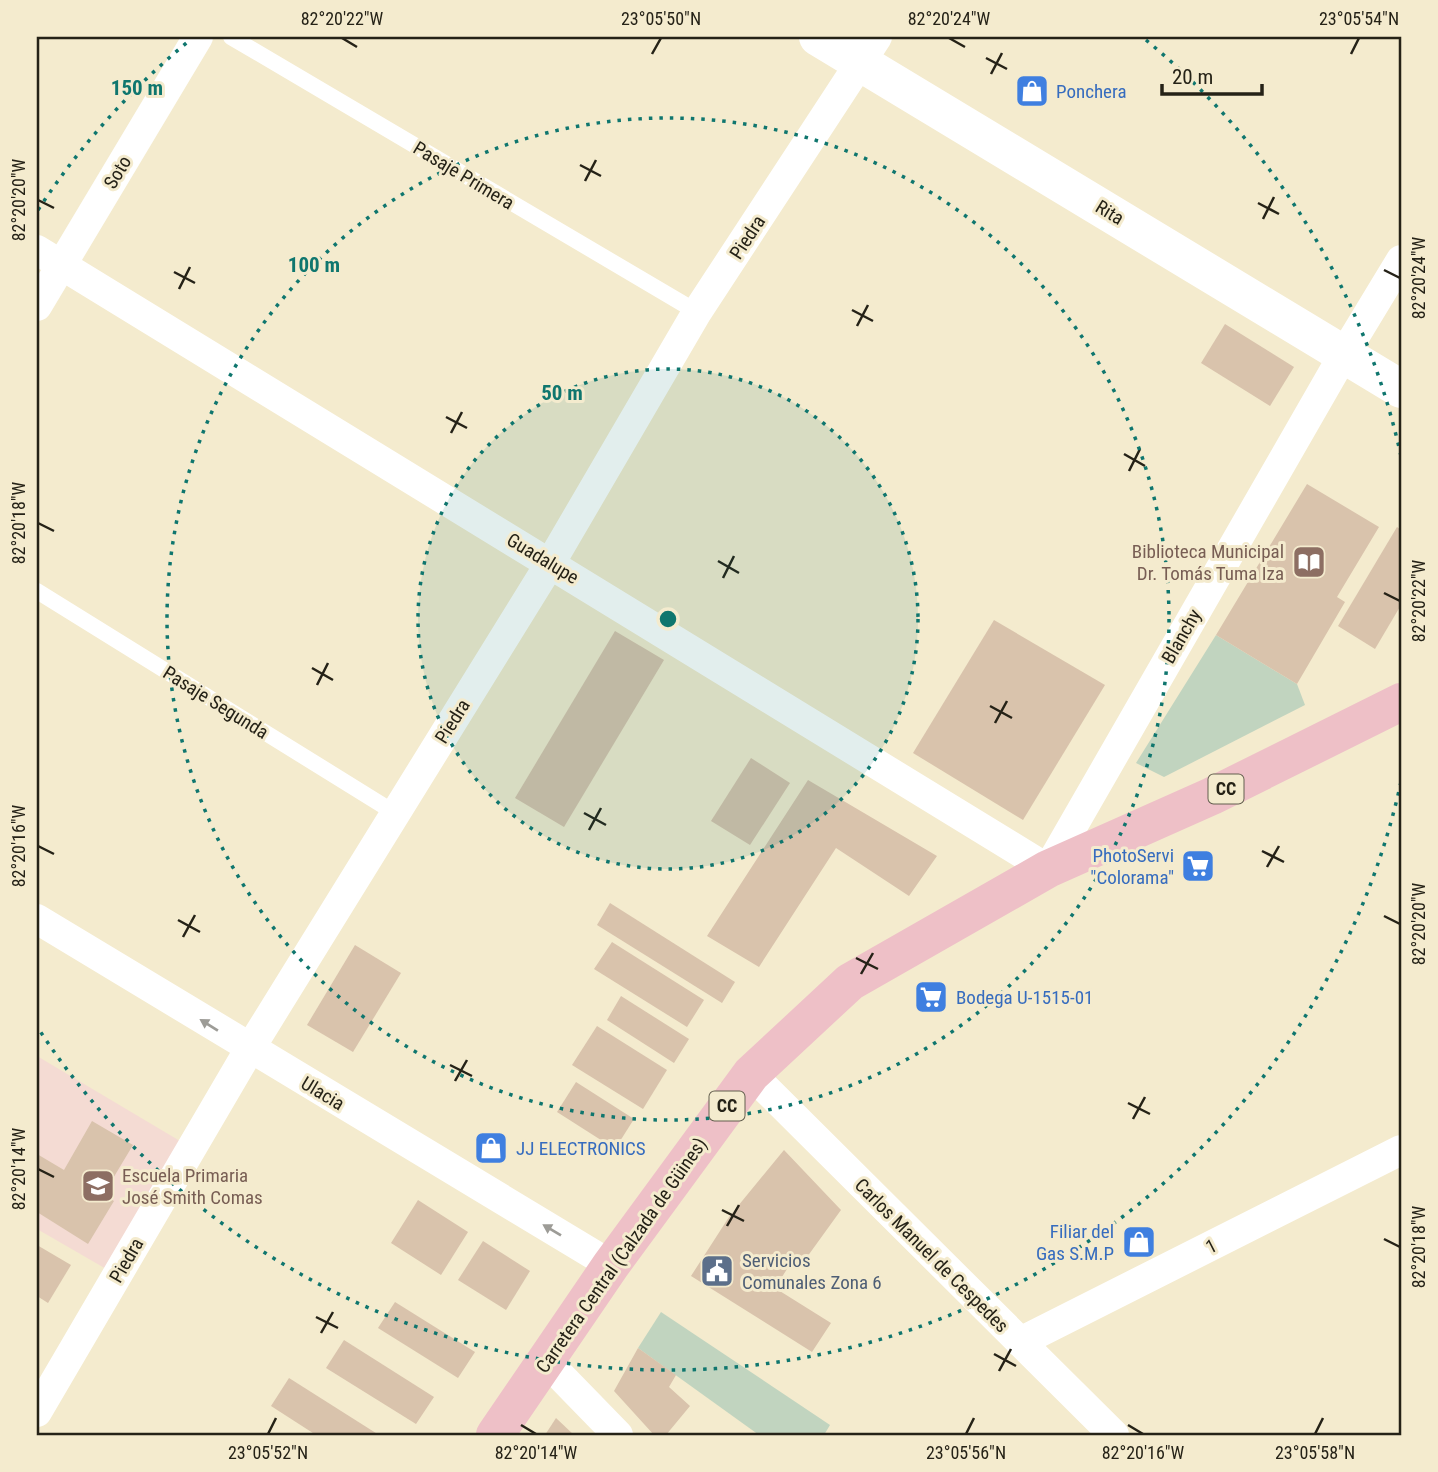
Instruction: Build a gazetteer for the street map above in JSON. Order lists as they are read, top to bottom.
{
  "streets": {
    "main road": ["CC", "Carretera Central (Calzada de Güines)"],
    "street": [
      "Soto",
      "Rita",
      "Piedra",
      "Guadalupe",
      "Blanchy",
      "Ulacia",
      "1",
      "Carlos Manuel de Cespedes"
    ],
    "lane": ["Pasaje Primera", "Pasaje Segunda"]
  },
  "crossings": [
    ["Soto", "Guadalupe"],
    ["Pasaje Primera", "Piedra"],
    ["Rita", "Piedra"],
    ["Rita", "Blanchy"],
    ["Piedra", "Guadalupe"],
    ["Piedra", "Pasaje Segunda"],
    ["Piedra", "Ulacia"],
    ["Guadalupe", "Blanchy"],
    ["Guadalupe", "Carretera Central (Calzada de Güines)"],
    ["Blanchy", "Carretera Central (Calzada de Güines)"],
    ["Ulacia", "Carretera Central (Calzada de Güines)"],
    ["1", "Carlos Manuel de Cespedes"],
    ["Carretera Central (Calzada de Güines)", "Carlos Manuel de Cespedes"]
  ],
  "one_way": ["Ulacia"],
  "places": {
    "shop": ["Ponchera", "JJ ELECTRONICS", "Filiar del Gas S.M.P"],
    "library": ["Biblioteca Municipal Dr. Tomás Tuma Iza"],
    "supermarket": ["PhotoServi \"Colorama\"", "Bodega U-1515-01"],
    "school or university": ["Escuela Primaria José Smith Comas"],
    "public building": ["Servicios Comunales Zona 6"]
  },
  "scale_bar": "20 m",
  "coordinates": [
    "82°20'22\"W",
    "23°05'50\"N",
    "82°20'24\"W",
    "23°05'54\"N",
    "82°20'20\"W",
    "82°20'18\"W",
    "82°20'16\"W",
    "82°20'14\"W",
    "23°05'52\"N",
    "23°05'56\"N",
    "23°05'58\"N"
  ],
  "rings": ["150 m", "100 m", "50 m"]
}
